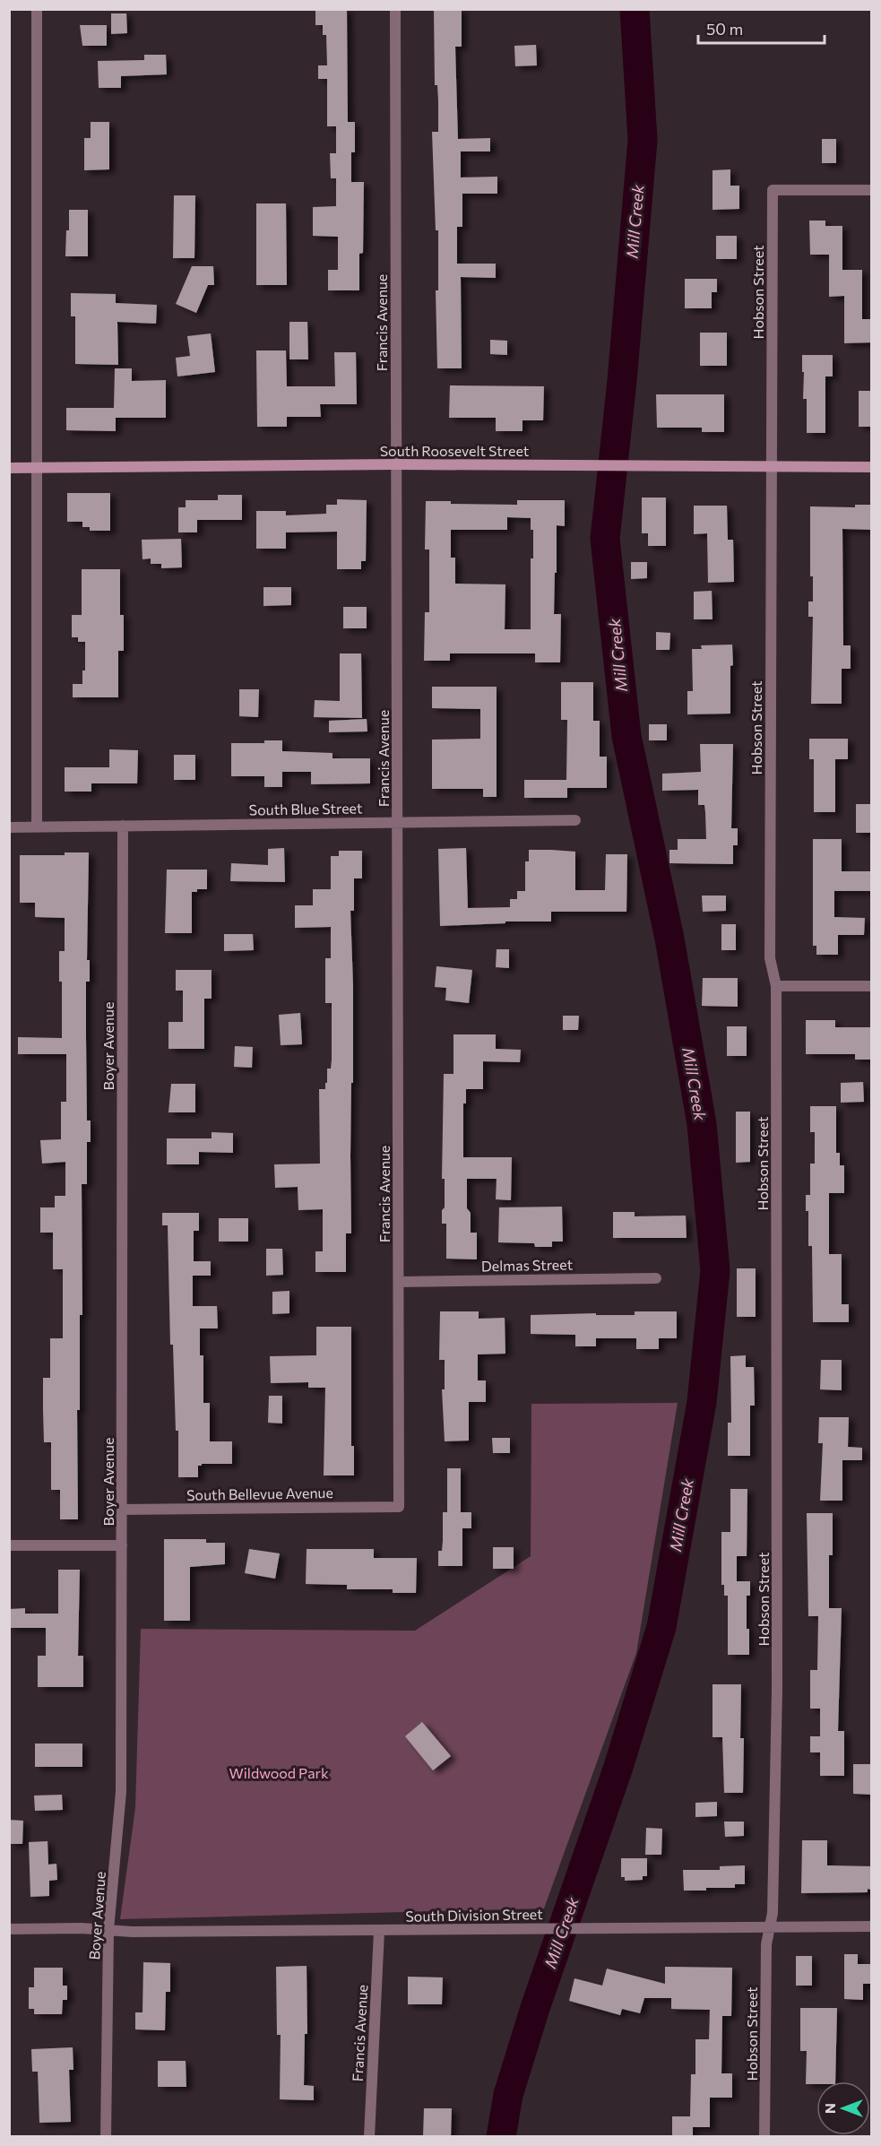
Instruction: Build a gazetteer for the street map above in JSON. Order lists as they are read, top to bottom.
{
  "streets": {
    "main road": ["South Roosevelt Street"],
    "street": [
      "Hobson Street",
      "Francis Avenue",
      "South Blue Street",
      "Boyer Avenue",
      "Delmas Street",
      "South Bellevue Avenue",
      "South Division Street"
    ]
  },
  "crossings": [
    ["Hobson Street", "South Roosevelt Street"],
    ["Hobson Street", "South Division Street"],
    ["Francis Avenue", "South Roosevelt Street"],
    ["Francis Avenue", "South Blue Street"],
    ["Francis Avenue", "Delmas Street"],
    ["Francis Avenue", "South Bellevue Avenue"],
    ["Francis Avenue", "South Division Street"],
    ["South Blue Street", "Boyer Avenue"],
    ["Boyer Avenue", "South Bellevue Avenue"],
    ["Boyer Avenue", "South Division Street"]
  ],
  "water": ["Mill Creek"],
  "parks": ["Wildwood Park"],
  "scale_bar": "50 m",
  "north": "left"
}
